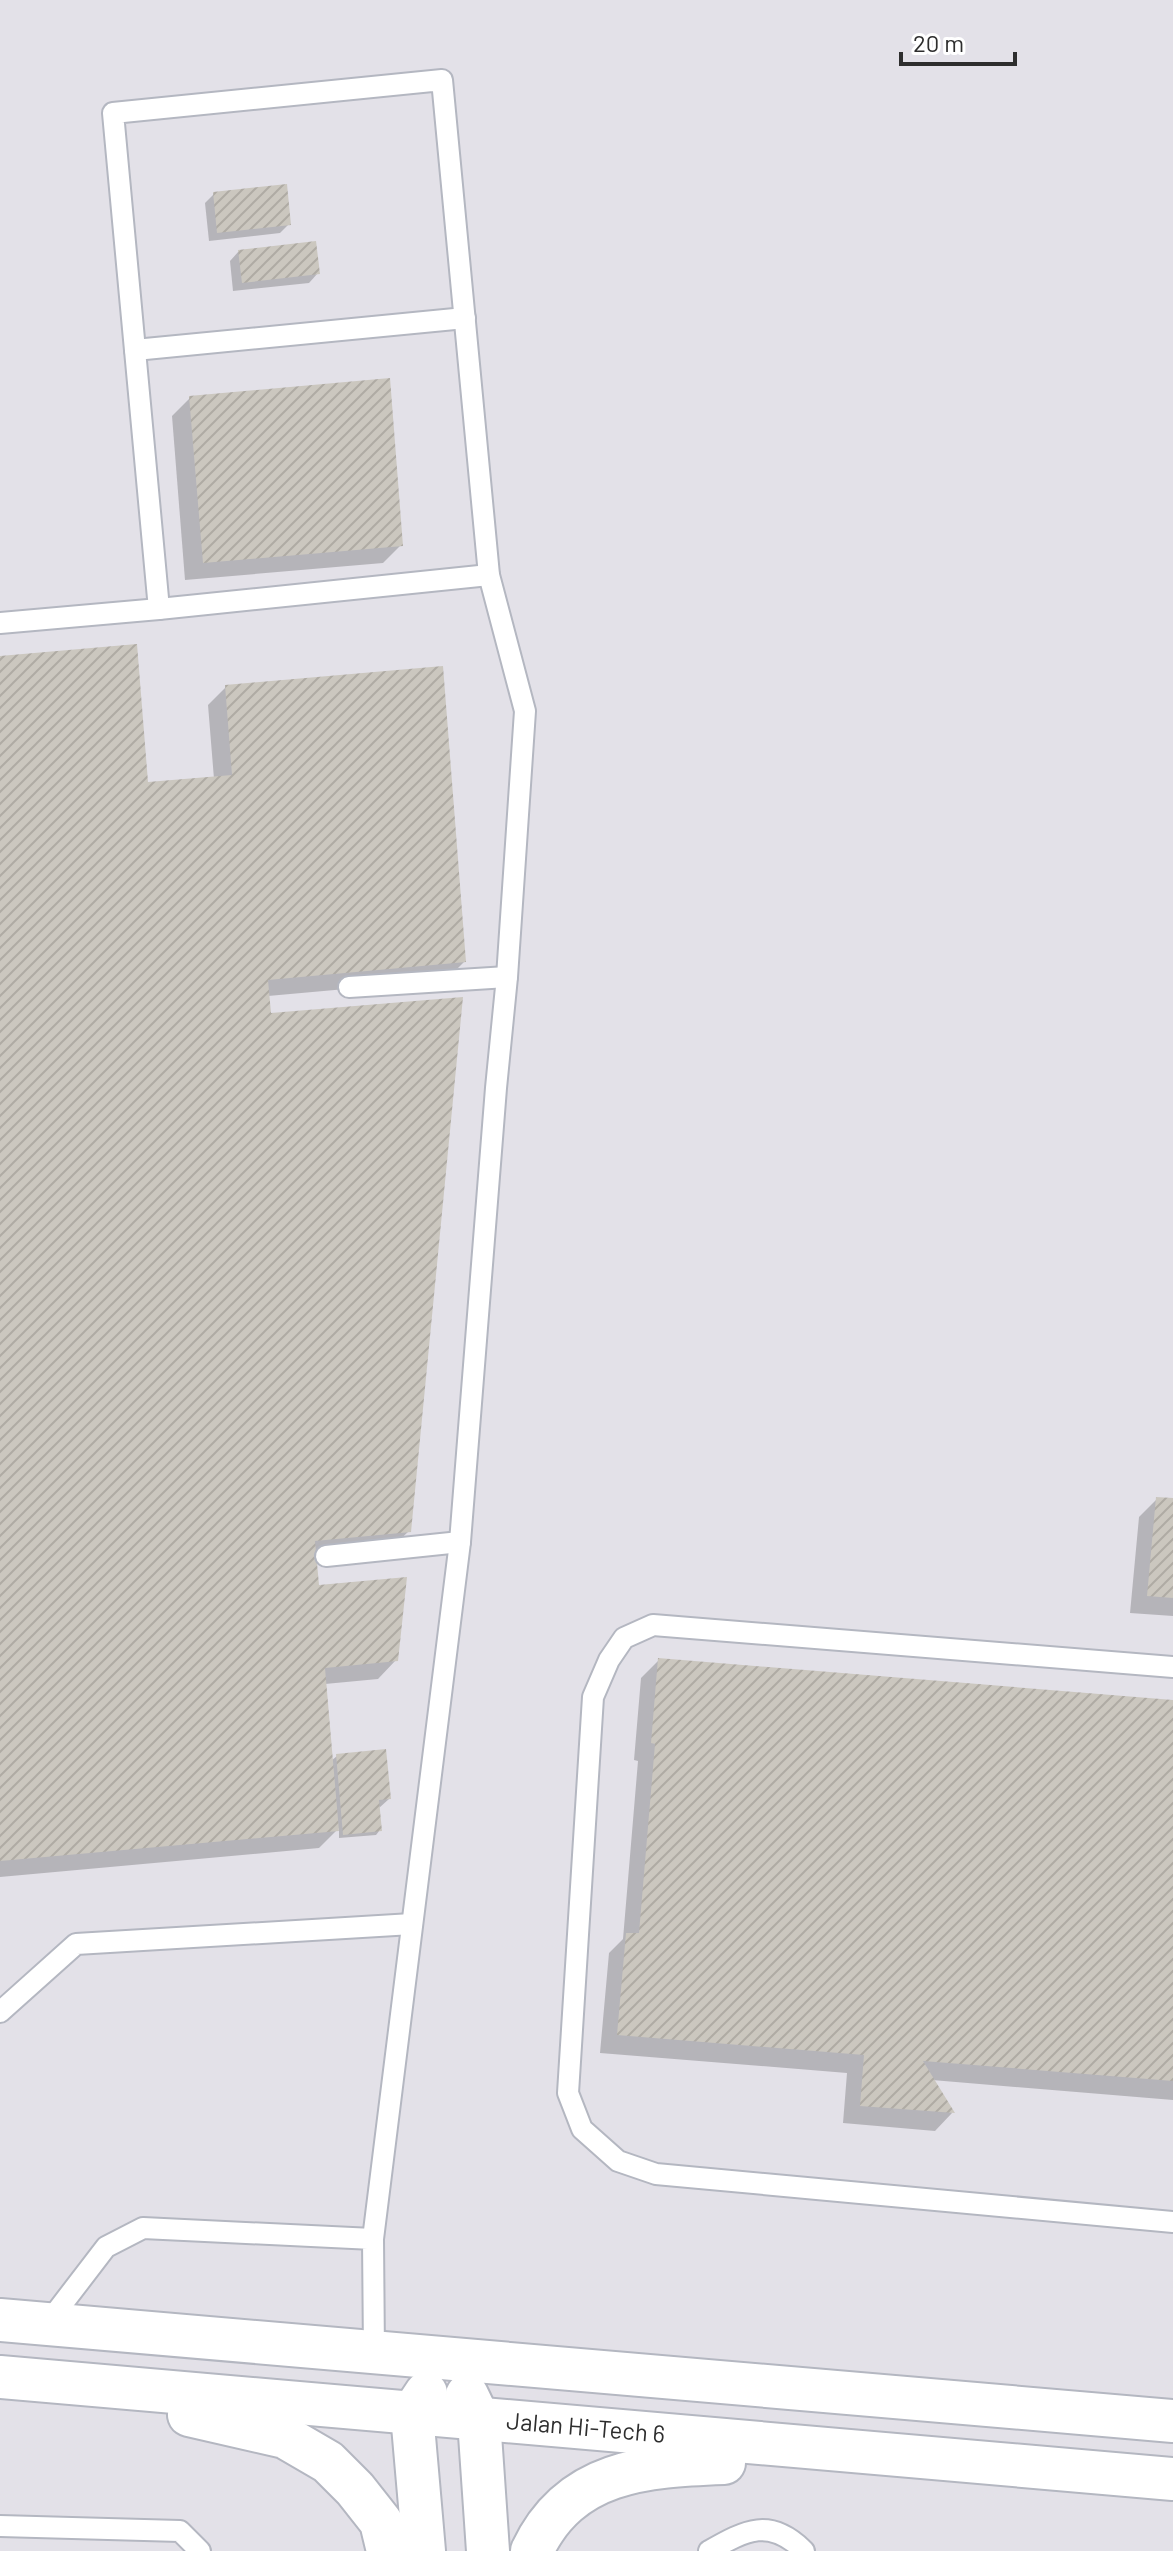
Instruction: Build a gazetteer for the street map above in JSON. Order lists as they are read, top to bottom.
{
  "streets": {
    "street": ["Jalan Hi-Tech 6"]
  },
  "scale_bar": "20 m"
}
